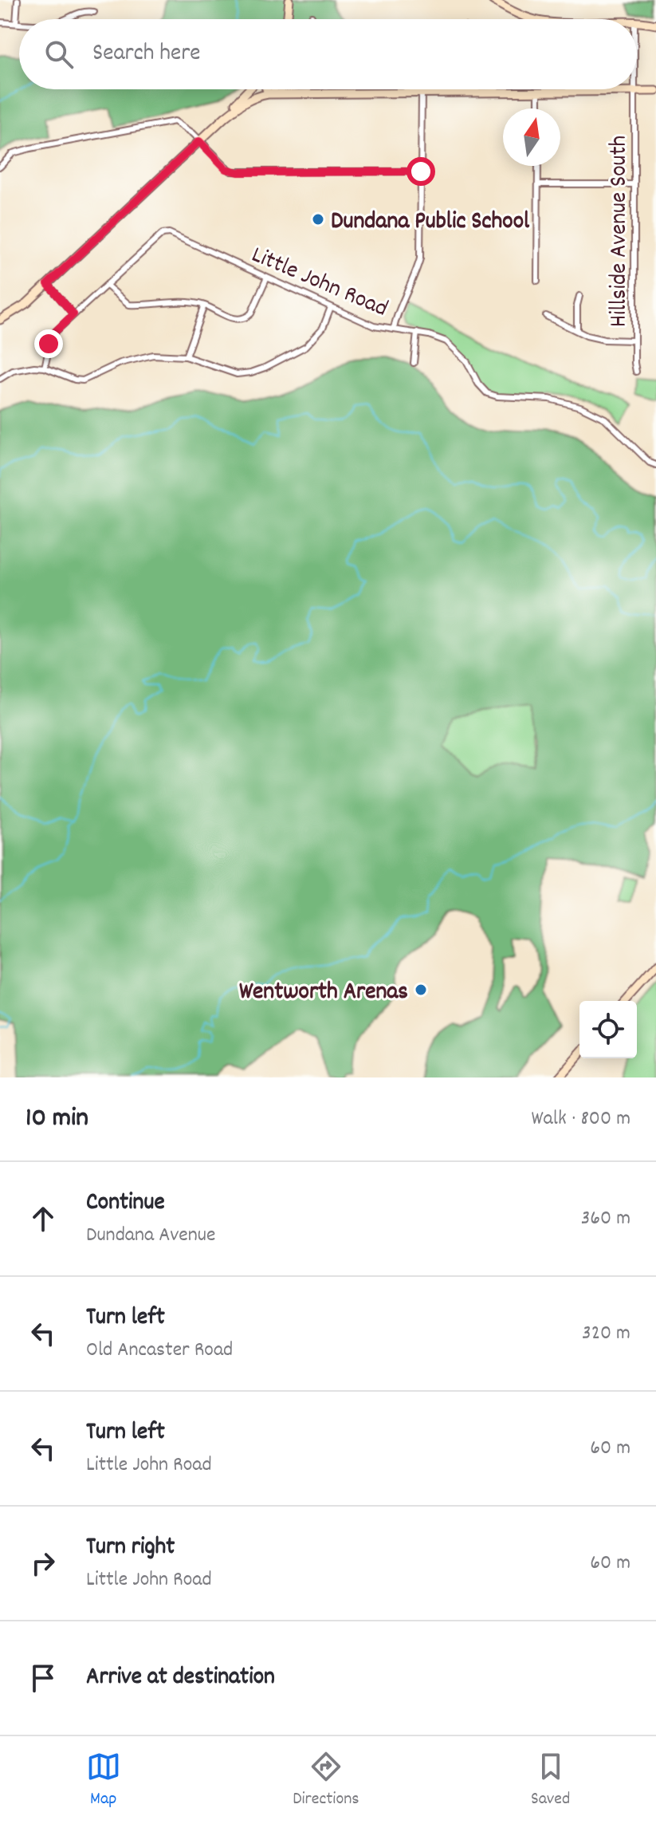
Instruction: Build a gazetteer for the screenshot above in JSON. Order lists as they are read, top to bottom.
{
  "streets": {
    "street": ["Hillside Avenue South", "Little John Road"]
  },
  "places": ["Dundana Public School", "Wentworth Arenas"],
  "north": "top",
  "page": {
    "search": "Search here",
    "heading": ["10 min", "Walk · 800 m"],
    "list": [
      ["Continue", "Dundana Avenue", "360 m"],
      ["Turn left", "Old Ancaster Road", "320 m"],
      ["Turn left", "Little John Road", "60 m"],
      ["Turn right", "Little John Road", "60 m"],
      "Arrive at destination"
    ],
    "nav": ["Map", "Directions", "Saved"]
  }
}
